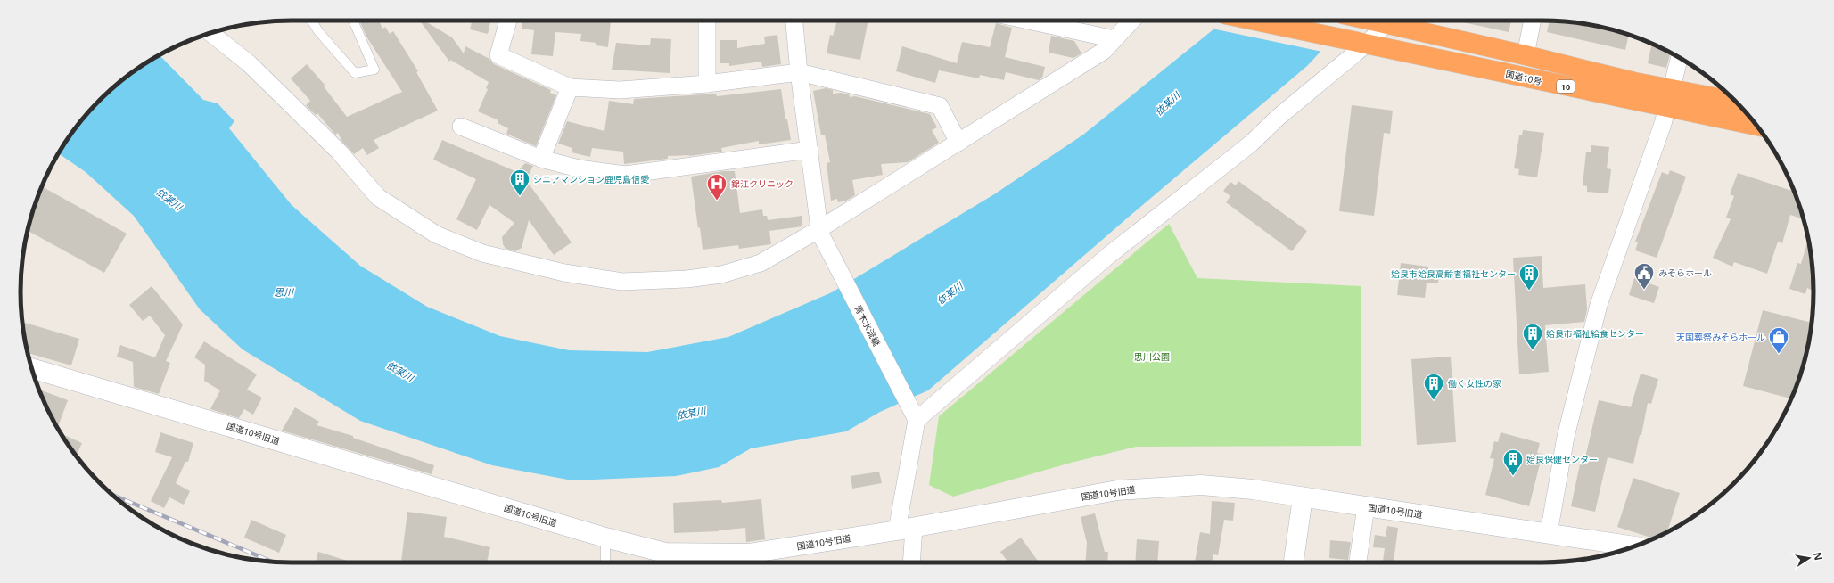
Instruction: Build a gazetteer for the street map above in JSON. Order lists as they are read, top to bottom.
{
  "streets": {
    "highway": ["国道10号", "10"],
    "street": ["青木水流橋", "国道10号旧道"]
  },
  "crossings": [
    ["国道10号", "10"]
  ],
  "water": ["依某川", "思川"],
  "parks": ["思川公園"],
  "places": {
    "building": [
      "シニアマンション鹿児島信愛",
      "姶良市姶良高齢者福祉センター",
      "姶良市福祉給食センター",
      "働く女性の家",
      "姶良保健センター"
    ],
    "hospital": ["錦江クリニック"],
    "public building": ["みそらホール"],
    "shop": ["天国葬祭みそらホール"]
  },
  "north": "right"
}
